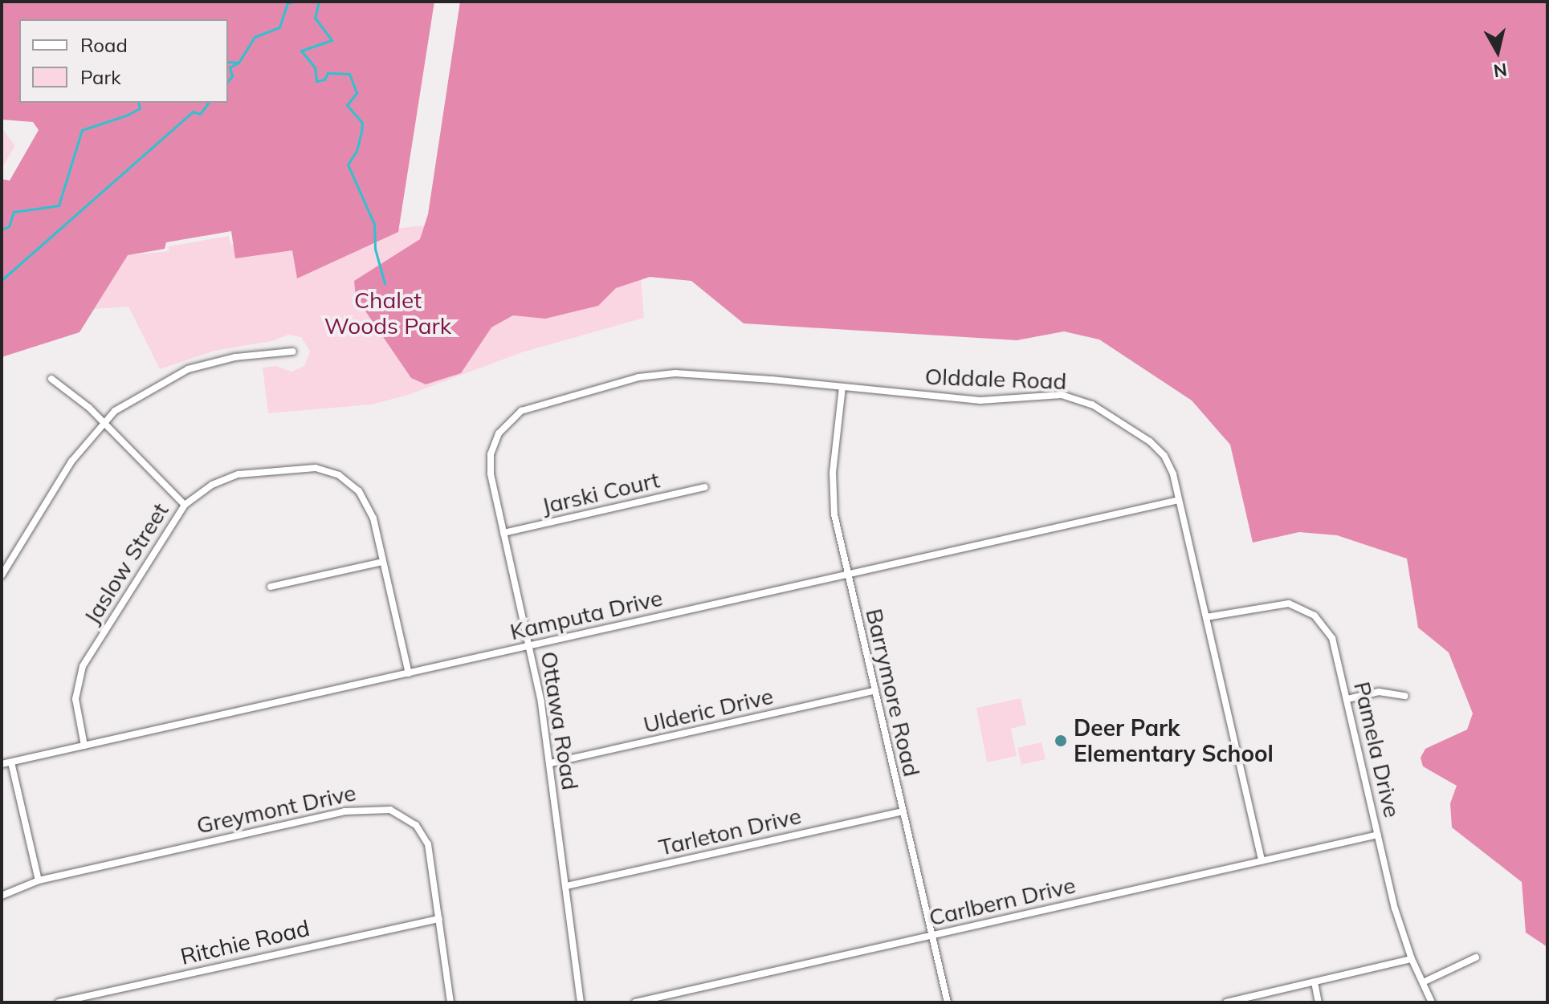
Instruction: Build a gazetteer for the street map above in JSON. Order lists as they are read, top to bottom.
{
  "streets": {
    "street": [
      "Olddale Road",
      "Jarski Court",
      "Jaslow Street",
      "Kamputa Drive",
      "Barrymore Road",
      "Ulderic Drive",
      "Ottawa Road",
      "Pamela Drive",
      "Greymont Drive",
      "Tarleton Drive",
      "Carlbern Drive",
      "Ritchie Road"
    ]
  },
  "crossings": [
    ["Olddale Road", "Kamputa Drive"],
    ["Olddale Road", "Barrymore Road"],
    ["Olddale Road", "Ottawa Road"],
    ["Olddale Road", "Pamela Drive"],
    ["Olddale Road", "Carlbern Drive"],
    ["Jarski Court", "Ottawa Road"],
    ["Jaslow Street", "Kamputa Drive"],
    ["Kamputa Drive", "Barrymore Road"],
    ["Kamputa Drive", "Ottawa Road"],
    ["Barrymore Road", "Ulderic Drive"],
    ["Barrymore Road", "Tarleton Drive"],
    ["Barrymore Road", "Carlbern Drive"],
    ["Ulderic Drive", "Ottawa Road"],
    ["Ottawa Road", "Tarleton Drive"],
    ["Pamela Drive", "Carlbern Drive"],
    ["Greymont Drive", "Ritchie Road"]
  ],
  "parks": ["Chalet Woods Park"],
  "places": ["Deer Park Elementary School"],
  "legend": ["Road", "Park"],
  "north": "bottom"
}
